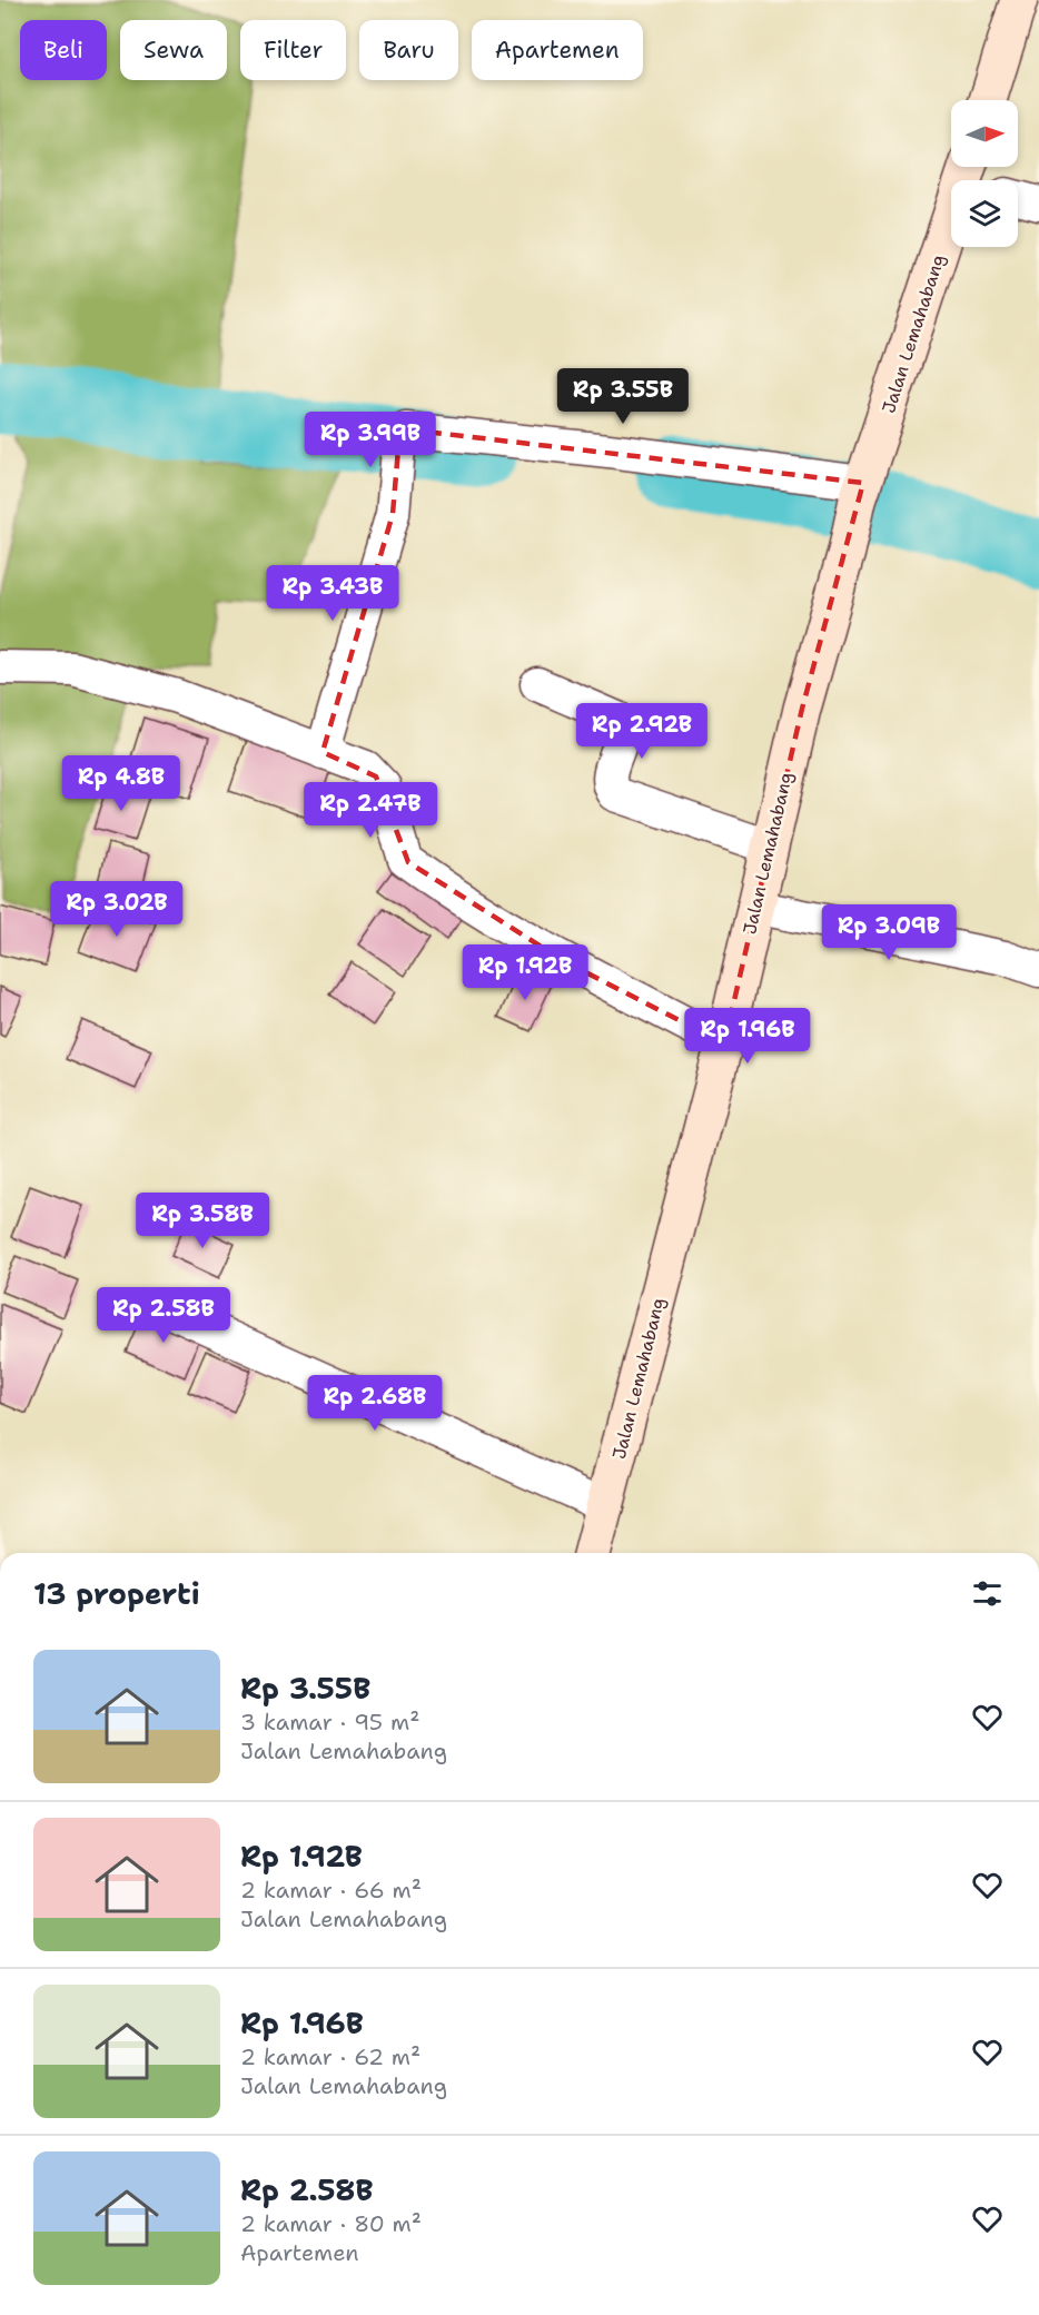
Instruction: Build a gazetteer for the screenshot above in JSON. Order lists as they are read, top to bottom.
{
  "streets": {
    "street": ["Jalan Lemahabang"]
  },
  "north": "right",
  "page": {
    "chip": [
      "Beli",
      "Sewa",
      "Filter",
      "Baru",
      "Apartemen"
    ],
    "price": [
      "Rp 3.55B",
      "Rp 3.99B",
      "Rp 3.43B",
      "Rp 2.92B",
      "Rp 4.8B",
      "Rp 2.47B",
      "Rp 3.02B",
      "Rp 3.09B",
      "Rp 1.92B",
      "Rp 1.96B",
      "Rp 3.58B",
      "Rp 2.58B",
      "Rp 2.68B"
    ],
    "heading": "13 properti",
    "list": [
      {
        "name": "Rp 3.55B",
        "note": "3 kamar · 95 m² · Jalan Lemahabang"
      },
      {
        "name": "Rp 1.92B",
        "note": "2 kamar · 66 m² · Jalan Lemahabang"
      },
      {
        "name": "Rp 1.96B",
        "note": "2 kamar · 62 m² · Jalan Lemahabang"
      },
      {
        "name": "Rp 2.58B",
        "note": "2 kamar · 80 m² · Apartemen"
      }
    ]
  }
}
